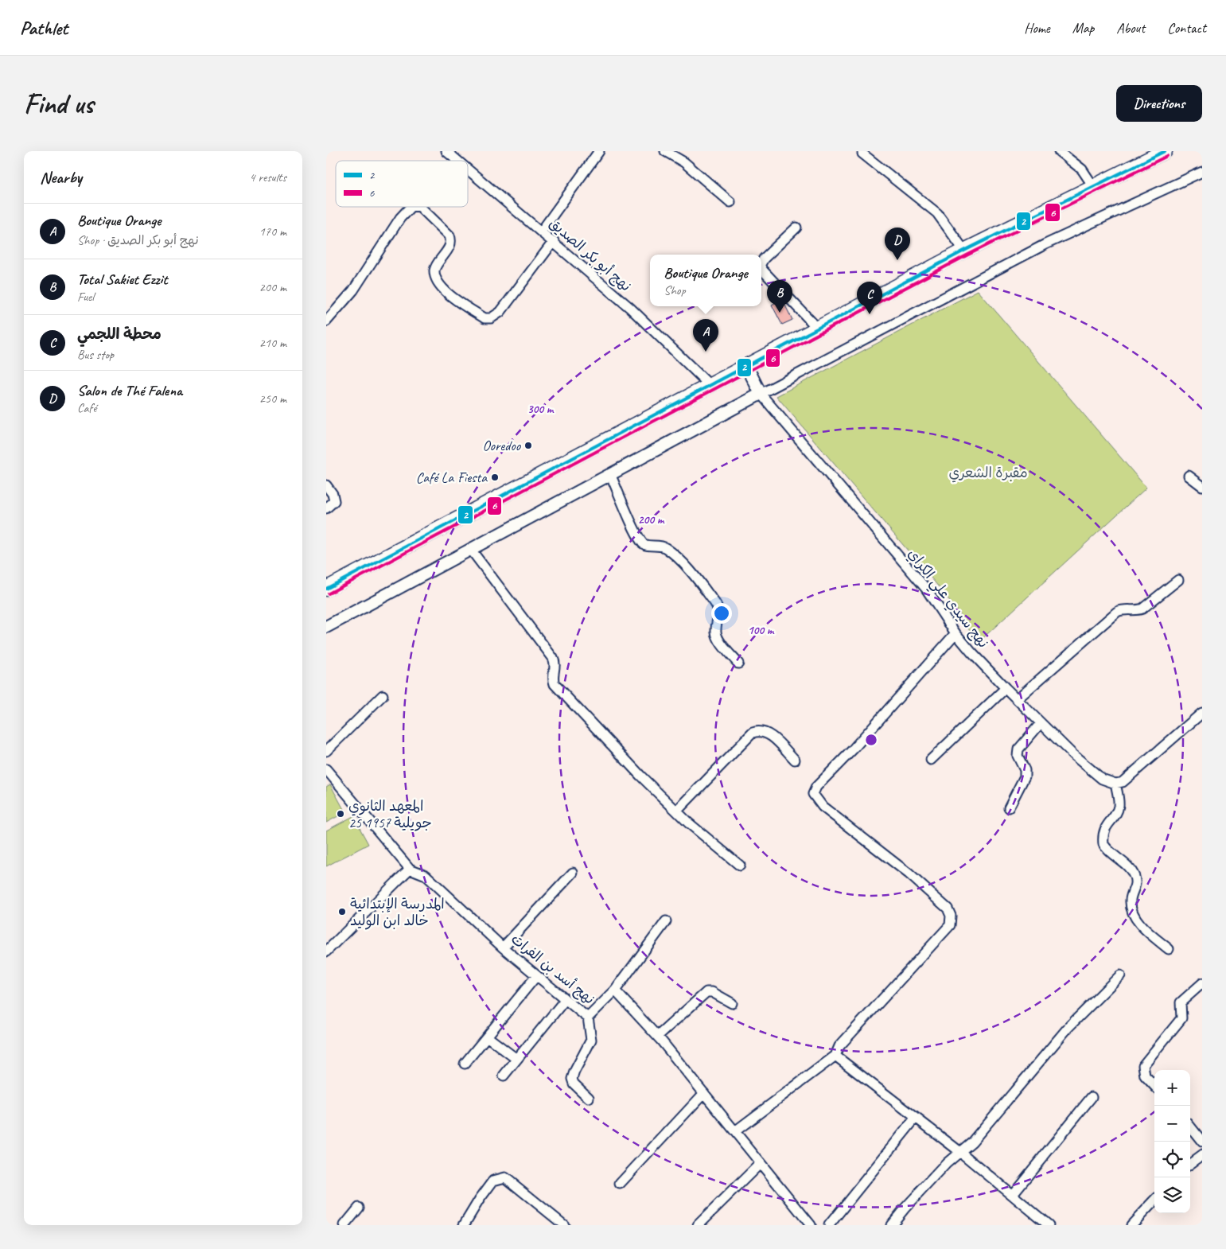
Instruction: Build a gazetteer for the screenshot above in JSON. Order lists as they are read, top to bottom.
{
  "streets": {
    "street": ["نهج أبو بكر الصديق", "نهج سيدي علي الكراي", "نهج أسد بن الفرات"]
  },
  "parks": ["مقبرة الشعري"],
  "places": [
    "Ooredoo",
    "Café La Fiesta",
    "المعهد الثانوي 25 جويلية 1957",
    "المدرسة الإبتدائية خالد ابن الوليد"
  ],
  "lines": ["transit line 2", "transit line 6"],
  "legend": ["2", "6"],
  "page": {
    "header": "Pathlet",
    "nav": [
      "Home",
      "Map",
      "About",
      "Contact"
    ],
    "buttons": "Directions",
    "title": "Find us",
    "heading": ["Nearby", "4 results"],
    "list": [
      {
        "mark": "A",
        "name": "Boutique Orange",
        "note": "Shop · نهج أبو بكر الصديق",
        "value": "170 m"
      },
      {
        "mark": "B",
        "name": "Total Sakiet Ezzit",
        "note": "Fuel",
        "value": "200 m"
      },
      {
        "mark": "C",
        "name": "محطة اللجمي",
        "note": "Bus stop",
        "value": "210 m"
      },
      {
        "mark": "D",
        "name": "Salon de Thé Falena",
        "note": "Café",
        "value": "250 m"
      }
    ],
    "pins": [
      "D",
      "B",
      "C",
      "A"
    ],
    "popup": ["Boutique Orange", "Shop"],
    "map_buttons": ["+", "−"]
  },
  "rings": ["300 m", "200 m", "100 m"]
}
